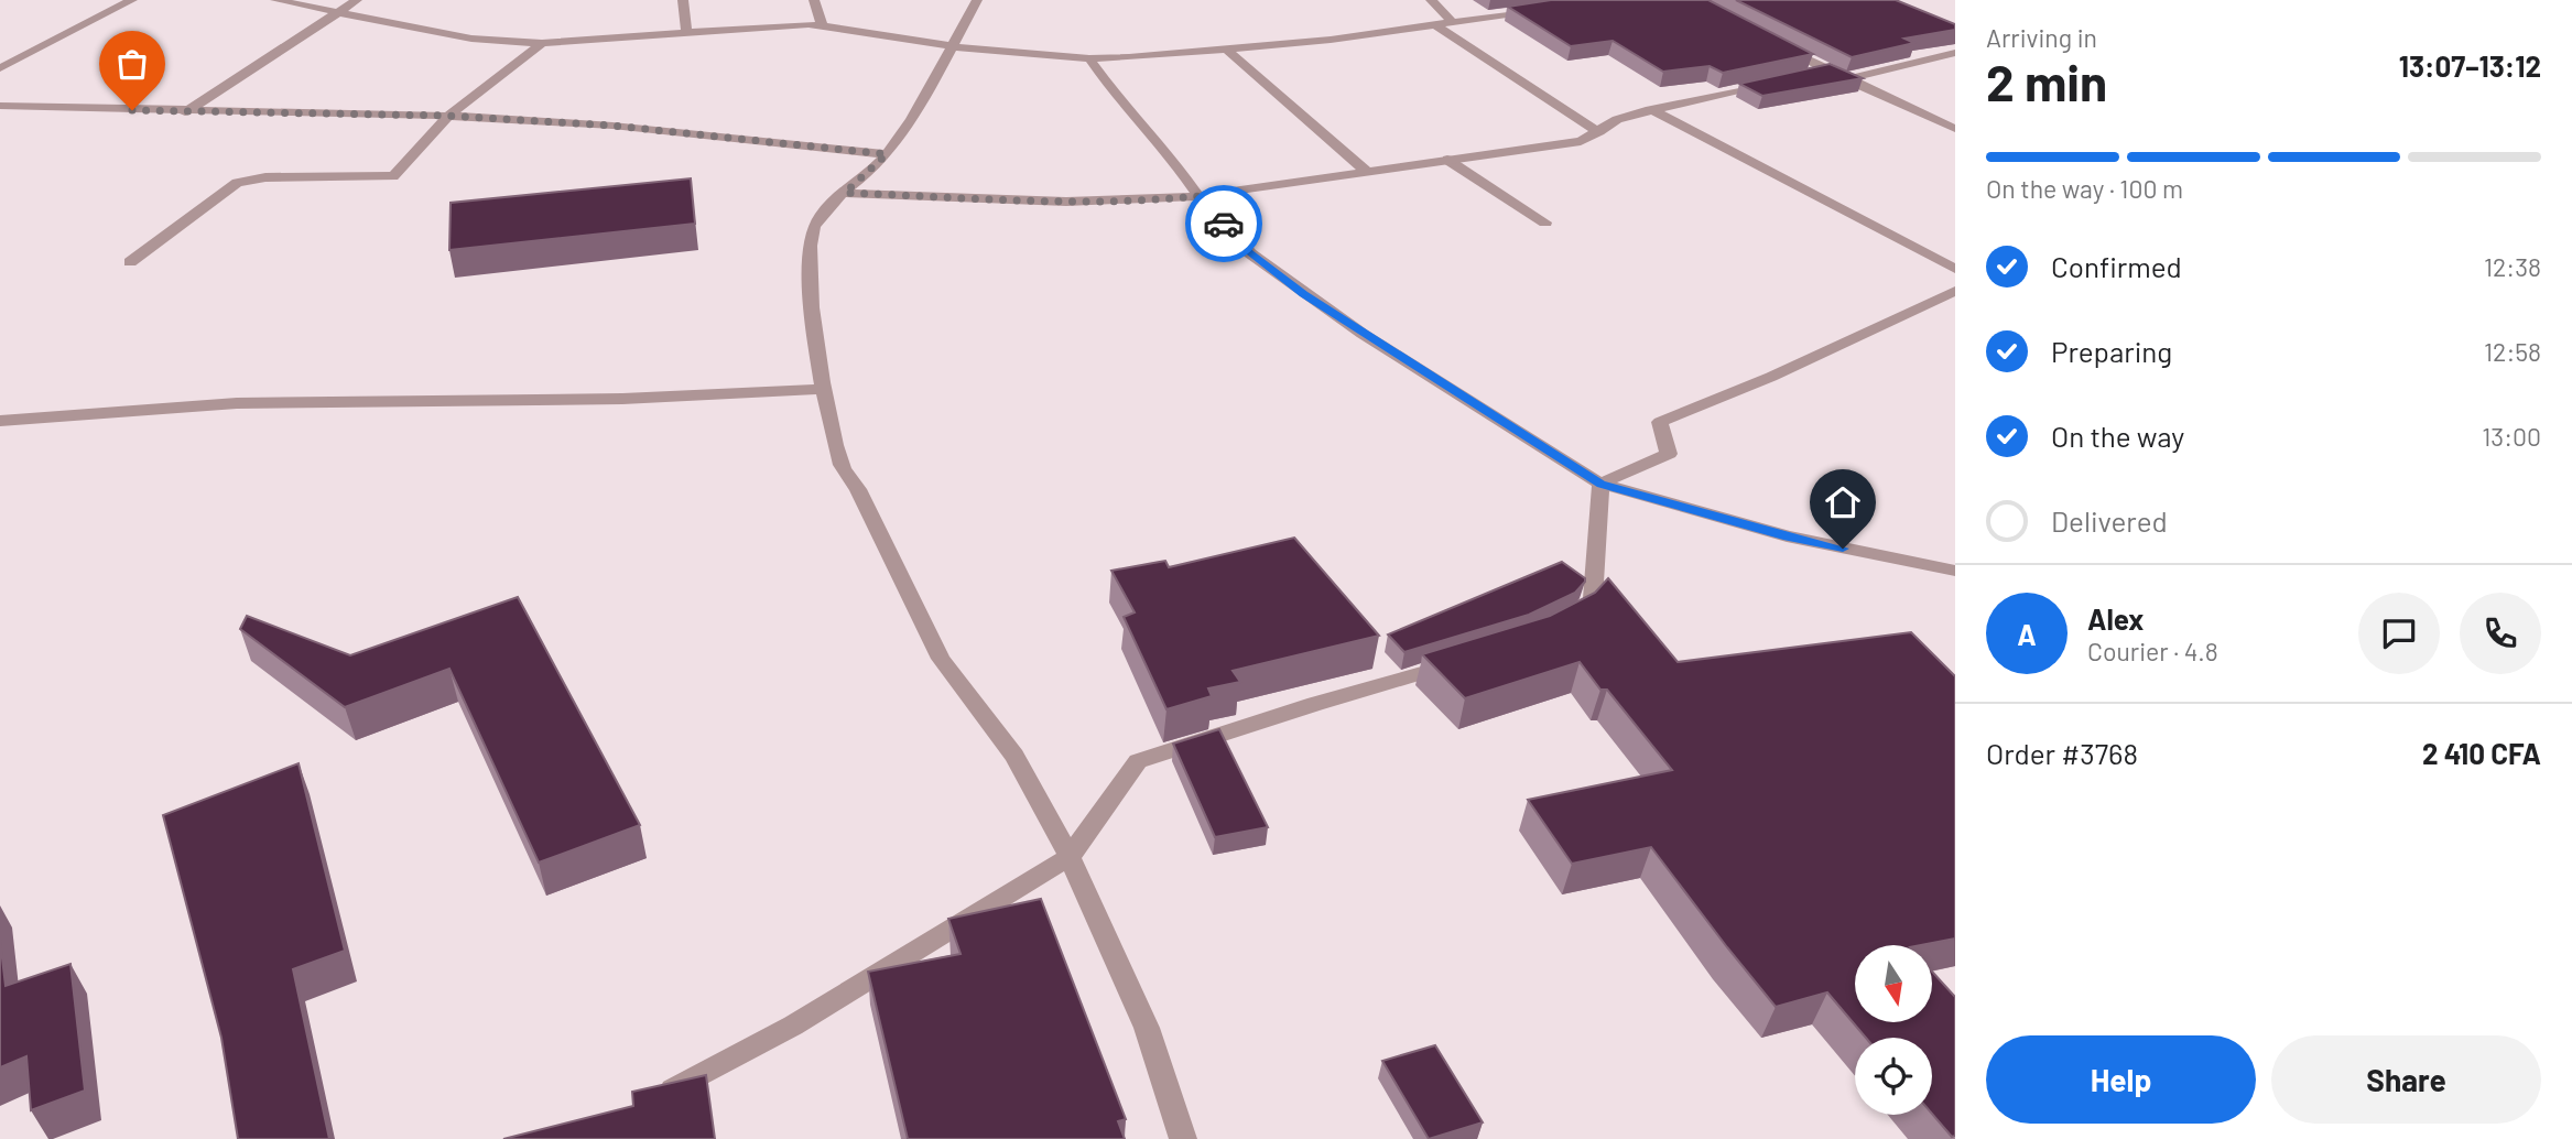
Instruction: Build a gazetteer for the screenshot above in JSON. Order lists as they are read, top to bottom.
{
  "north": "bottom",
  "page": {
    "heading": ["2 min", "Arriving in", "13:07–13:12"],
    "panel": [
      "Alex",
      "Courier · 4.8",
      "Order #3768",
      "2 410 CFA"
    ],
    "bar": "On the way · 100 m",
    "list": [
      ["Confirmed", "12:38"],
      ["Preparing", "12:58"],
      ["On the way", "13:00"],
      "Delivered"
    ],
    "round": "A",
    "buttons": ["Help", "Share"]
  }
}
